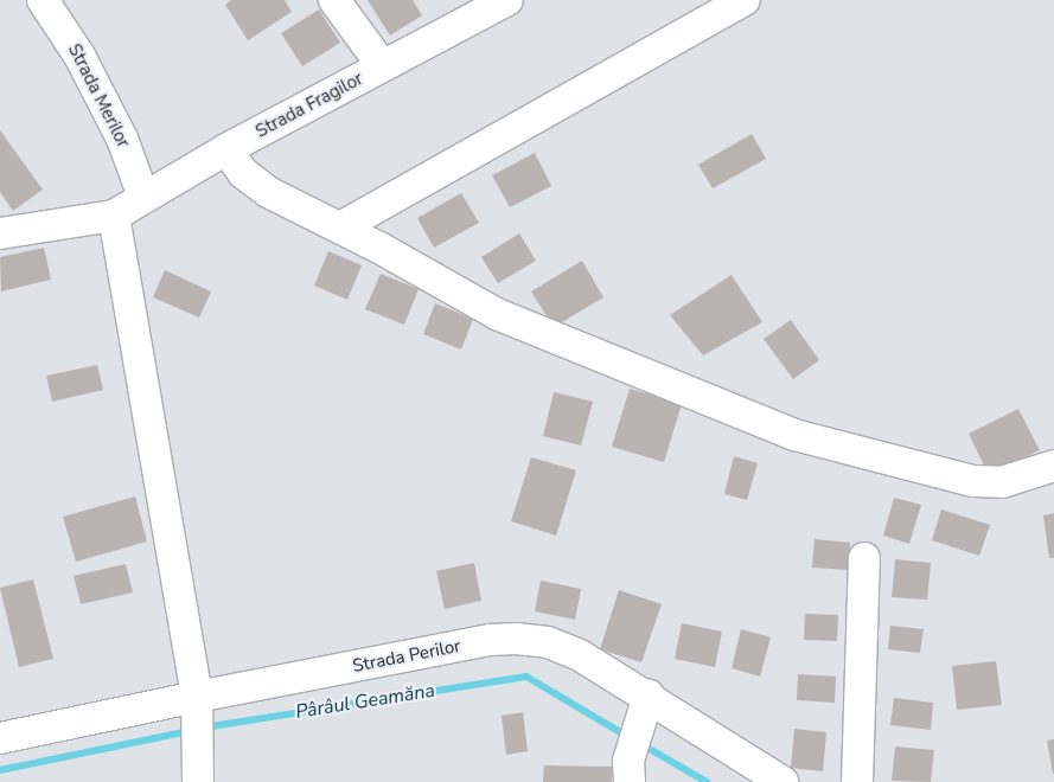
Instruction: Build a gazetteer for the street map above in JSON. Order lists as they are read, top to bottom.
{
  "streets": {
    "street": ["Strada Merilor", "Strada Fragilor", "Strada Perilor"]
  },
  "crossings": [
    ["Strada Merilor", "Strada Fragilor"]
  ],
  "water": ["Pârâul Geamăna"]
}
